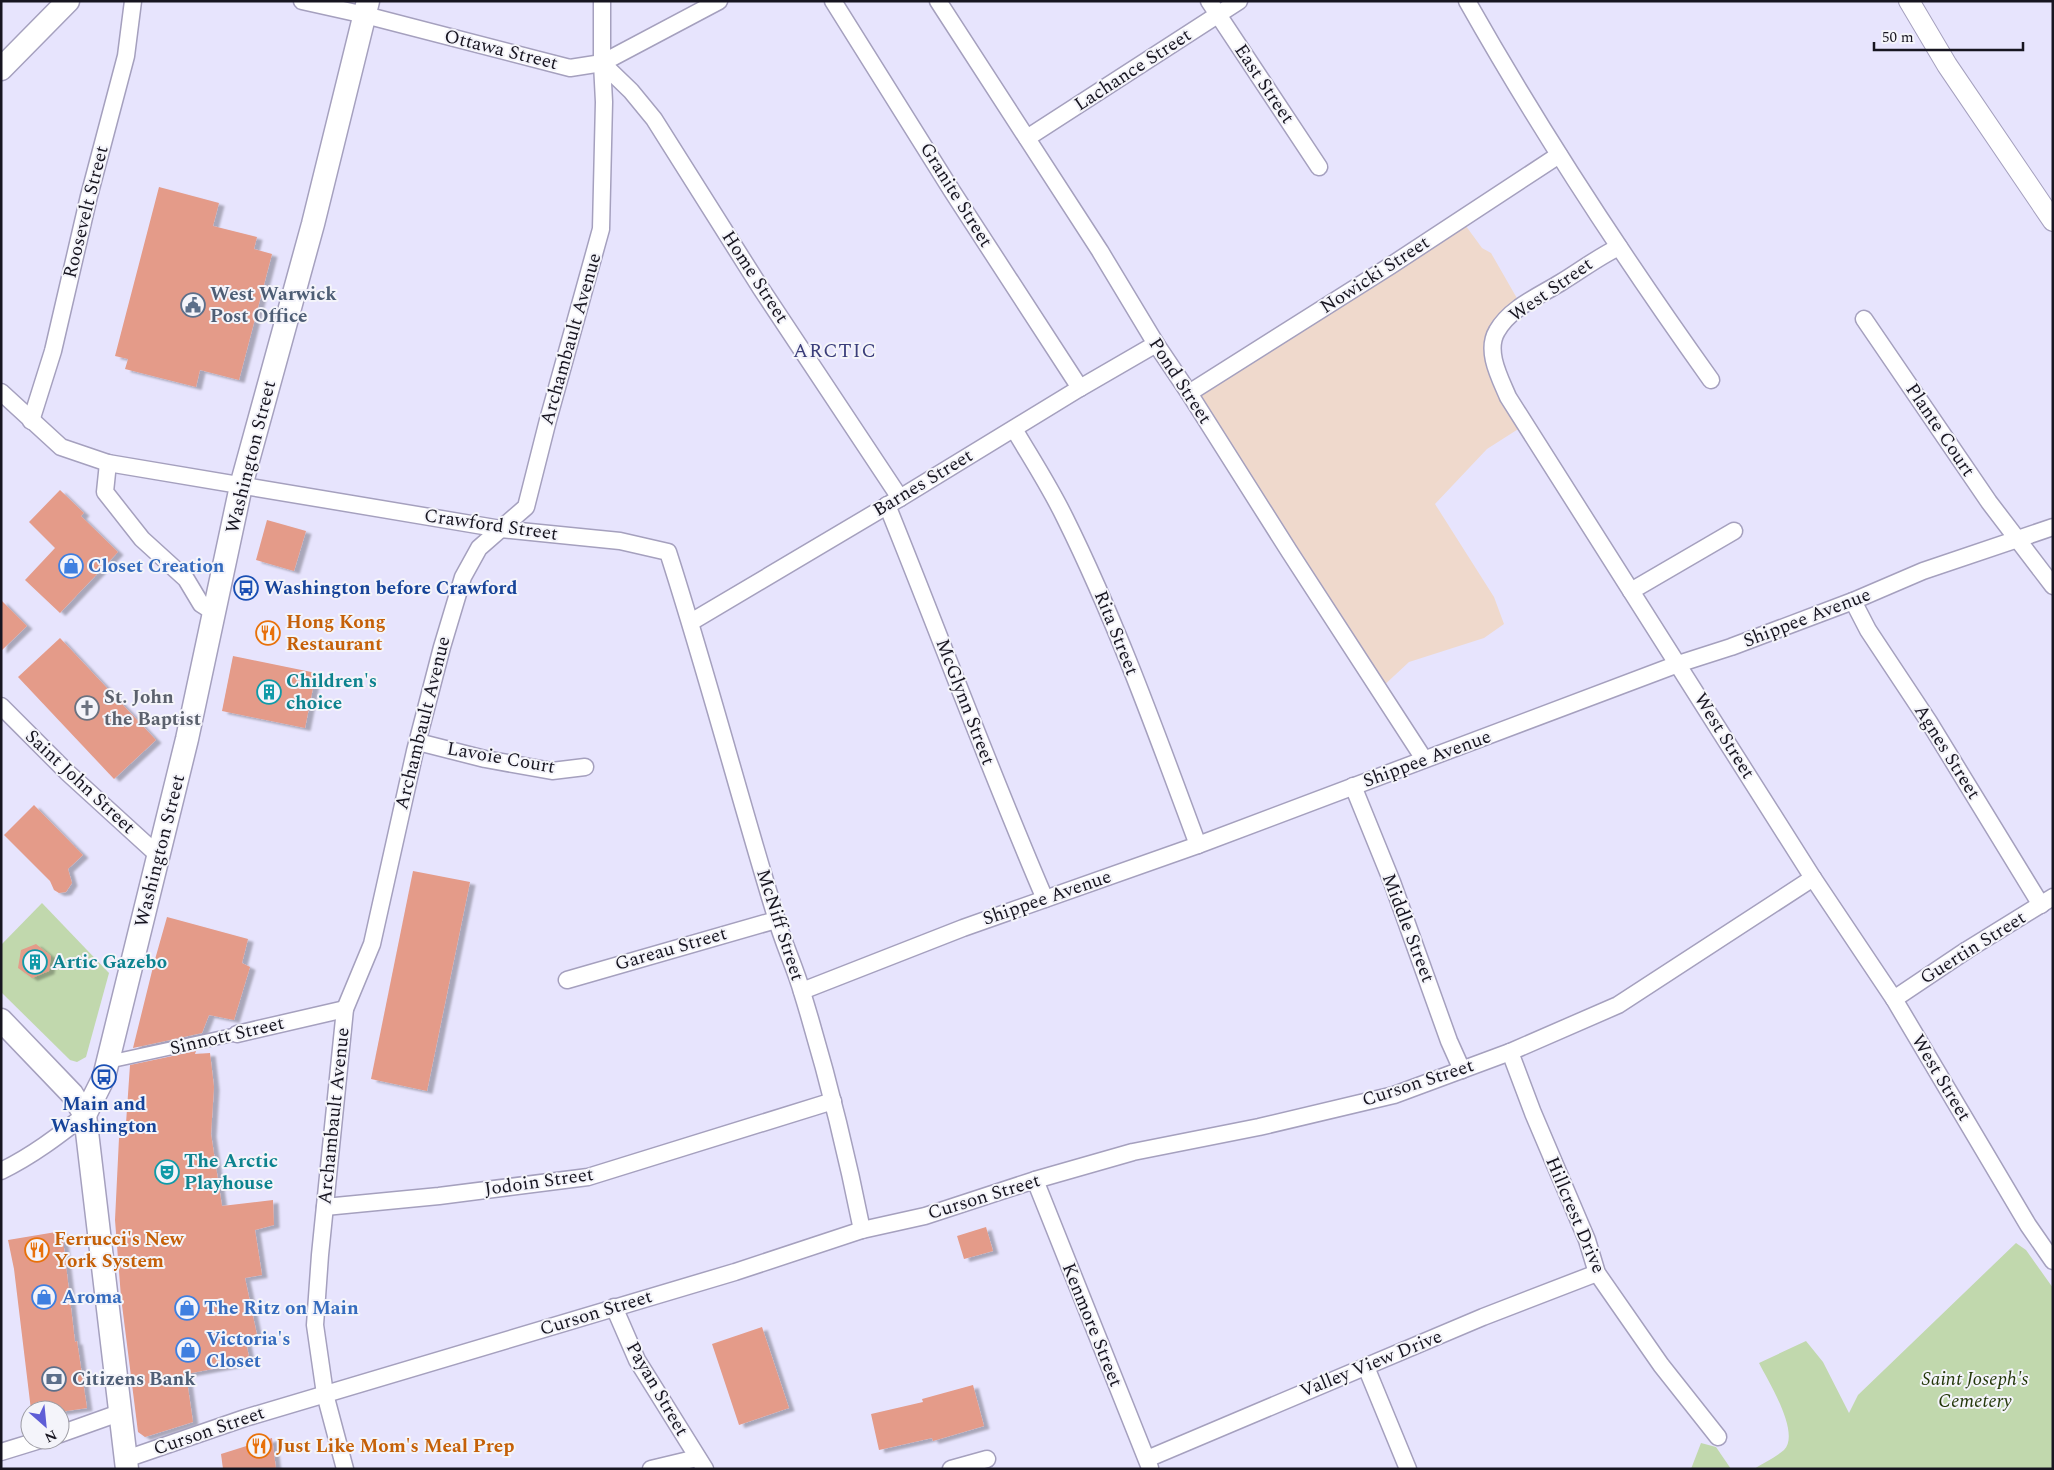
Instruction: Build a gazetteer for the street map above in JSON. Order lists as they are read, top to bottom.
{
  "streets": {
    "main road": ["Washington Street"],
    "street": [
      "Ottawa Street",
      "Lachance Street",
      "East Street",
      "Granite Street",
      "Roosevelt Street",
      "Nowicki Street",
      "Home Street",
      "West Street",
      "Archambault Avenue",
      "Pond Street",
      "Plante Court",
      "Barnes Street",
      "Crawford Street",
      "Shippee Avenue",
      "Rita Street",
      "McGlynn Street",
      "Agnes Street",
      "Lavoie Court",
      "Saint John Street",
      "McNiff Street",
      "Middle Street",
      "Guertin Street",
      "Gareau Street",
      "Sinnott Street",
      "Curson Street",
      "Jodoin Street",
      "Hillcrest Drive",
      "Kenmore Street",
      "Valley View Drive",
      "Payan Street"
    ]
  },
  "crossings": [
    ["Ottawa Street", "Home Street"],
    ["Ottawa Street", "Archambault Avenue"],
    ["Ottawa Street", "Washington Street"],
    ["Lachance Street", "East Street"],
    ["Lachance Street", "Pond Street"],
    ["Granite Street", "Barnes Street"],
    ["Roosevelt Street", "Crawford Street"],
    ["Nowicki Street", "Pond Street"],
    ["Home Street", "Archambault Avenue"],
    ["Home Street", "Barnes Street"],
    ["Home Street", "McGlynn Street"],
    ["West Street", "Shippee Avenue"],
    ["West Street", "Guertin Street"],
    ["West Street", "Curson Street"],
    ["Archambault Avenue", "Crawford Street"],
    ["Archambault Avenue", "Lavoie Court"],
    ["Archambault Avenue", "Sinnott Street"],
    ["Archambault Avenue", "Curson Street"],
    ["Archambault Avenue", "Jodoin Street"],
    ["Pond Street", "Barnes Street"],
    ["Pond Street", "Shippee Avenue"],
    ["Plante Court", "Shippee Avenue"],
    ["Washington Street", "Crawford Street"],
    ["Washington Street", "Saint John Street"],
    ["Washington Street", "Sinnott Street"],
    ["Barnes Street", "Crawford Street"],
    ["Barnes Street", "Rita Street"],
    ["Barnes Street", "McGlynn Street"],
    ["Barnes Street", "McNiff Street"],
    ["Crawford Street", "McNiff Street"],
    ["Shippee Avenue", "Rita Street"],
    ["Shippee Avenue", "McGlynn Street"],
    ["Shippee Avenue", "Agnes Street"],
    ["Shippee Avenue", "McNiff Street"],
    ["Shippee Avenue", "Middle Street"],
    ["Agnes Street", "Guertin Street"],
    ["McNiff Street", "Gareau Street"],
    ["McNiff Street", "Curson Street"],
    ["McNiff Street", "Jodoin Street"],
    ["Middle Street", "Curson Street"],
    ["Curson Street", "Hillcrest Drive"],
    ["Curson Street", "Kenmore Street"],
    ["Curson Street", "Payan Street"],
    ["Hillcrest Drive", "Valley View Drive"],
    ["Kenmore Street", "Valley View Drive"]
  ],
  "districts": ["ARCTIC"],
  "parks": ["Saint Joseph's Cemetery"],
  "places": {
    "public building": ["West Warwick Post Office"],
    "shop": [
      "Closet Creation",
      "Aroma",
      "The Ritz on Main",
      "Victoria's Closet"
    ],
    "bus stop": ["Washington before Crawford", "Main and Washington"],
    "restaurant": ["Hong Kong Restaurant", "Ferrucci's New York System", "Just Like Mom's Meal Prep"],
    "building": ["Children's choice", "Artic Gazebo"],
    "church": ["St. John the Baptist"],
    "theatre": ["The Arctic Playhouse"],
    "bank": ["Citizens Bank"]
  },
  "scale_bar": "50 m",
  "north": "bottom right"
}
